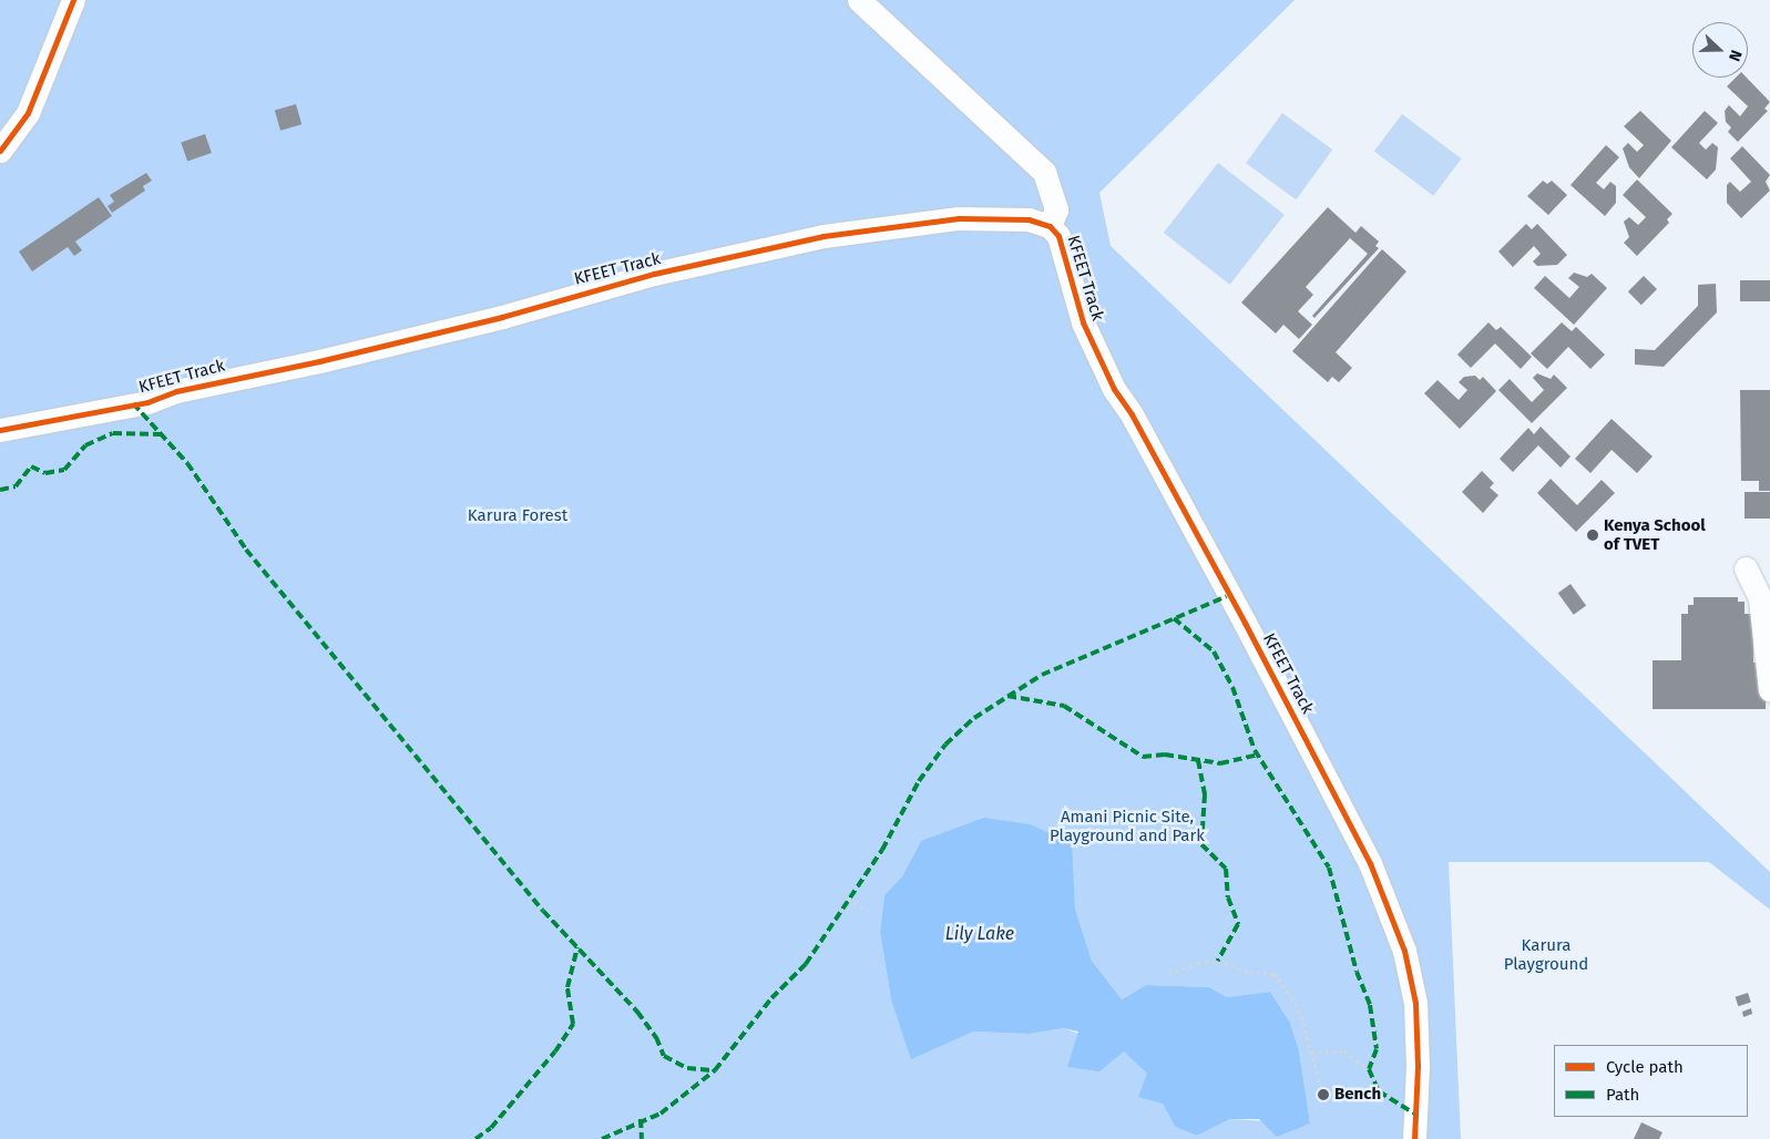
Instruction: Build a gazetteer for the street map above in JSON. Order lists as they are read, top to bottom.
{
  "streets": {
    "street": ["KFEET Track"]
  },
  "water": ["Lily Lake"],
  "parks": ["Karura Forest", "Amani Picnic Site, Playground and Park", "Karura Playground"],
  "places": ["Kenya School of TVET", "Bench"],
  "legend": ["Cycle path", "Path"],
  "north": "right"
}
